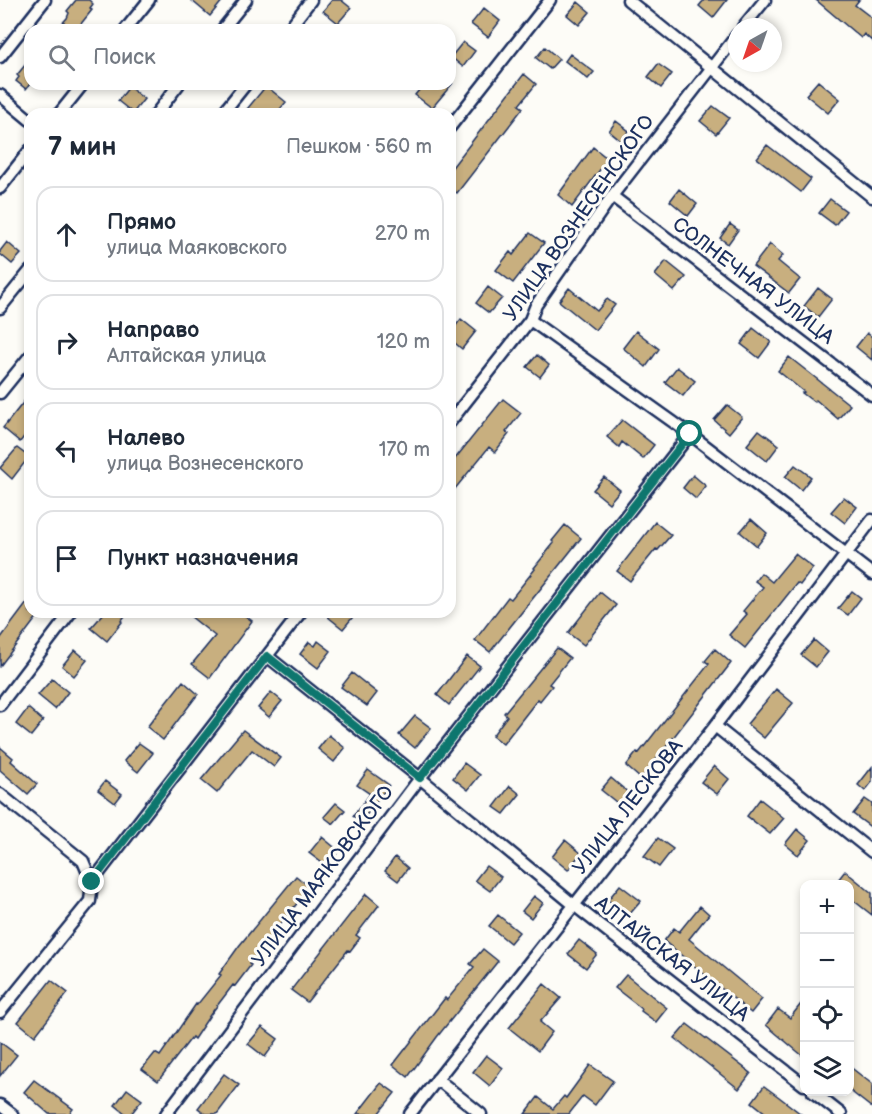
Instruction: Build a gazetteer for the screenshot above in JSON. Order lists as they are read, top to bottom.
{
  "streets": {
    "street": [
      "УЛИЦА ВОЗНЕСЕНСКОГО",
      "СОЛНЕЧНАЯ УЛИЦА",
      "УЛИЦА ЛЕСКОВА",
      "УЛИЦА МАЯКОВСКОГО",
      "АЛТАЙСКАЯ УЛИЦА"
    ]
  },
  "crossings": [
    ["УЛИЦА ВОЗНЕСЕНСКОГО", "СОЛНЕЧНАЯ УЛИЦА"],
    ["УЛИЦА ЛЕСКОВА", "АЛТАЙСКАЯ УЛИЦА"],
    ["УЛИЦА МАЯКОВСКОГО", "АЛТАЙСКАЯ УЛИЦА"]
  ],
  "north": "bottom left",
  "page": {
    "search": "Поиск",
    "heading": ["7 мин", "Пешком · 560 m"],
    "list": [
      ["Прямо", "улица Маяковского", "270 m"],
      ["Направо", "Алтайская улица", "120 m"],
      ["Налево", "улица Вознесенского", "170 m"],
      "Пункт назначения"
    ],
    "map_buttons": ["+", "−"]
  }
}
